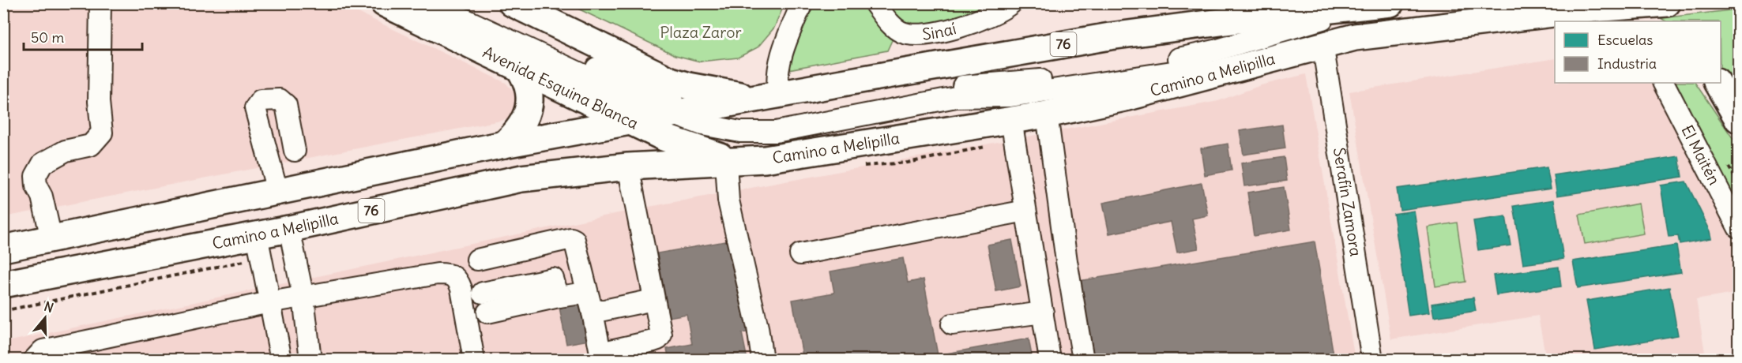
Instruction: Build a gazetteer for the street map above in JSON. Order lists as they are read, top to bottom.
{
  "streets": {
    "main road": ["76", "Camino a Melipilla", "Avenida Esquina Blanca"],
    "street": ["Sinaí", "El Maitén", "Serafín Zamora"]
  },
  "crossings": [
    ["76", "Avenida Esquina Blanca"],
    ["Camino a Melipilla", "Avenida Esquina Blanca"],
    ["Camino a Melipilla", "Serafín Zamora"]
  ],
  "parks": ["Plaza Zaror"],
  "legend": ["Escuelas", "Industria"],
  "scale_bar": "50 m",
  "north": "top"
}
